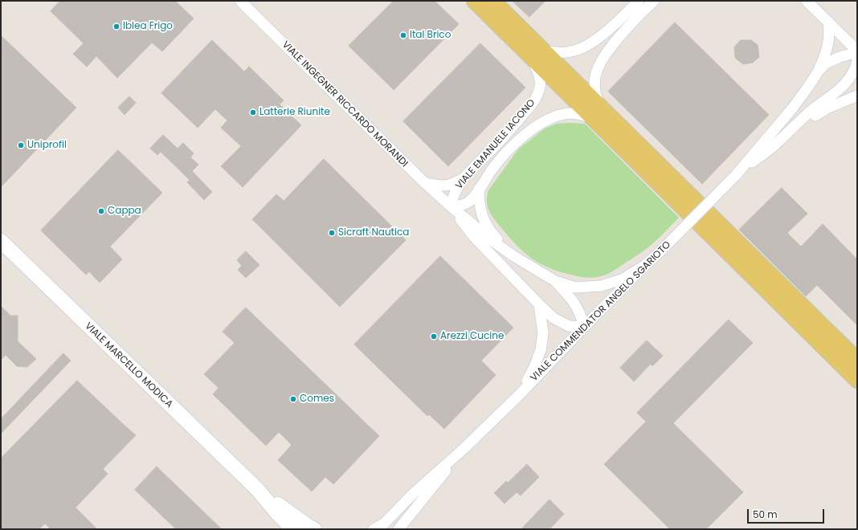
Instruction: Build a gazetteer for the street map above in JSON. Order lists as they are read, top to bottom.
{
  "streets": {
    "street": [
      "VIALE INGEGNER RICCARDO MORANDI",
      "VIALE EMANUELE IACONO",
      "VIALE COMMENDATOR ANGELO SGARIOTO",
      "VIALE MARCELLO MODICA"
    ]
  },
  "crossings": [
    ["VIALE INGEGNER RICCARDO MORANDI", "VIALE EMANUELE IACONO"]
  ],
  "places": [
    "Iblea Frigo",
    "Ital Brico",
    "Latterie Riunite",
    "Uniprofil",
    "Cappa",
    "Sicraft Nautica",
    "Arezzi Cucine",
    "Comes"
  ],
  "scale_bar": "50 m"
}
